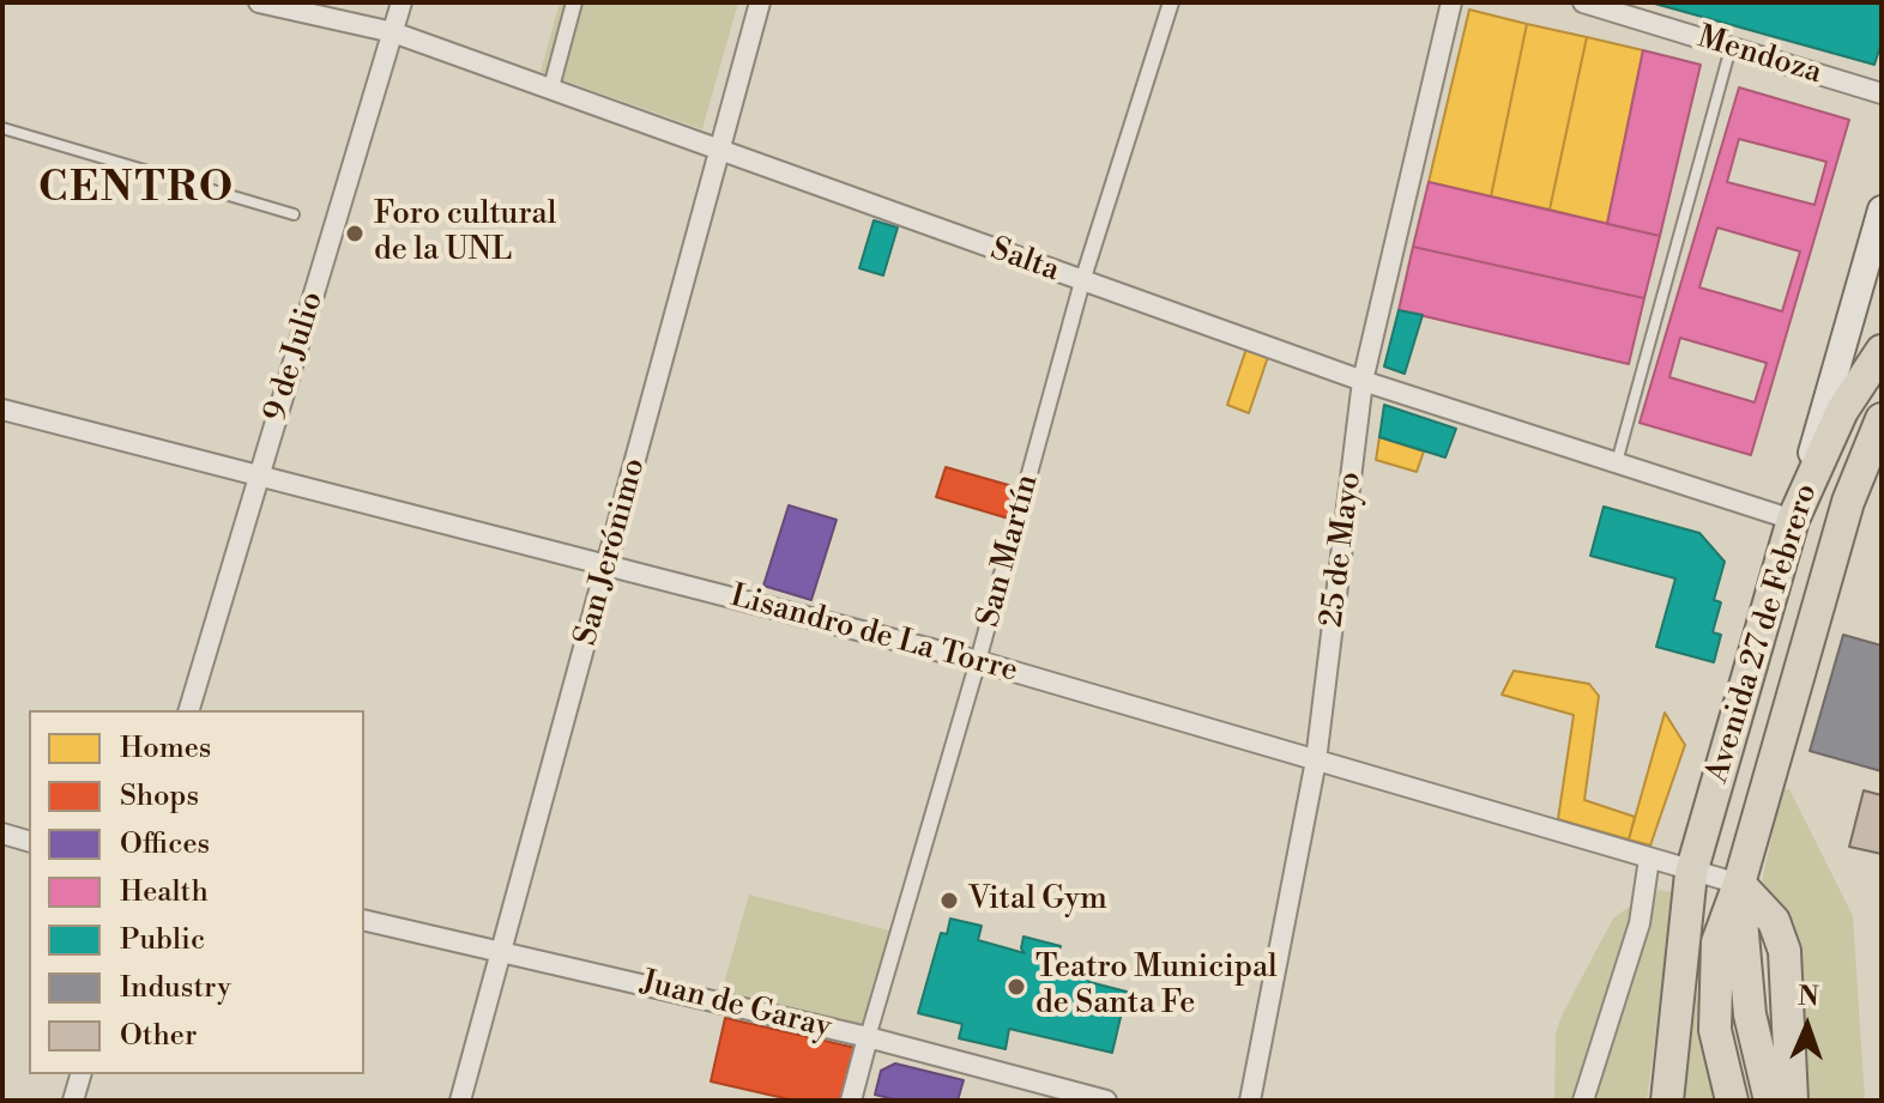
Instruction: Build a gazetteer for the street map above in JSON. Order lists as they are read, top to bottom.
{
  "streets": {
    "highway": ["Avenida 27 de Febrero"],
    "street": [
      "Mendoza",
      "Salta",
      "9 de Julio",
      "25 de Mayo",
      "San Martín",
      "San Jerónimo",
      "Lisandro de La Torre",
      "Juan de Garay"
    ]
  },
  "crossings": [
    ["Salta", "9 de Julio"],
    ["Salta", "25 de Mayo"],
    ["Salta", "San Martín"],
    ["Salta", "San Jerónimo"],
    ["Salta", "Avenida 27 de Febrero"],
    ["9 de Julio", "Lisandro de La Torre"],
    ["25 de Mayo", "Lisandro de La Torre"],
    ["San Martín", "Lisandro de La Torre"],
    ["San Martín", "Juan de Garay"],
    ["San Jerónimo", "Lisandro de La Torre"],
    ["San Jerónimo", "Juan de Garay"],
    ["Avenida 27 de Febrero", "Lisandro de La Torre"]
  ],
  "districts": ["CENTRO"],
  "places": ["Foro cultural de la UNL", "Vital Gym", "Teatro Municipal de Santa Fe"],
  "legend": [
    "Homes",
    "Shops",
    "Offices",
    "Health",
    "Public",
    "Industry",
    "Other"
  ],
  "north": "top"
}
